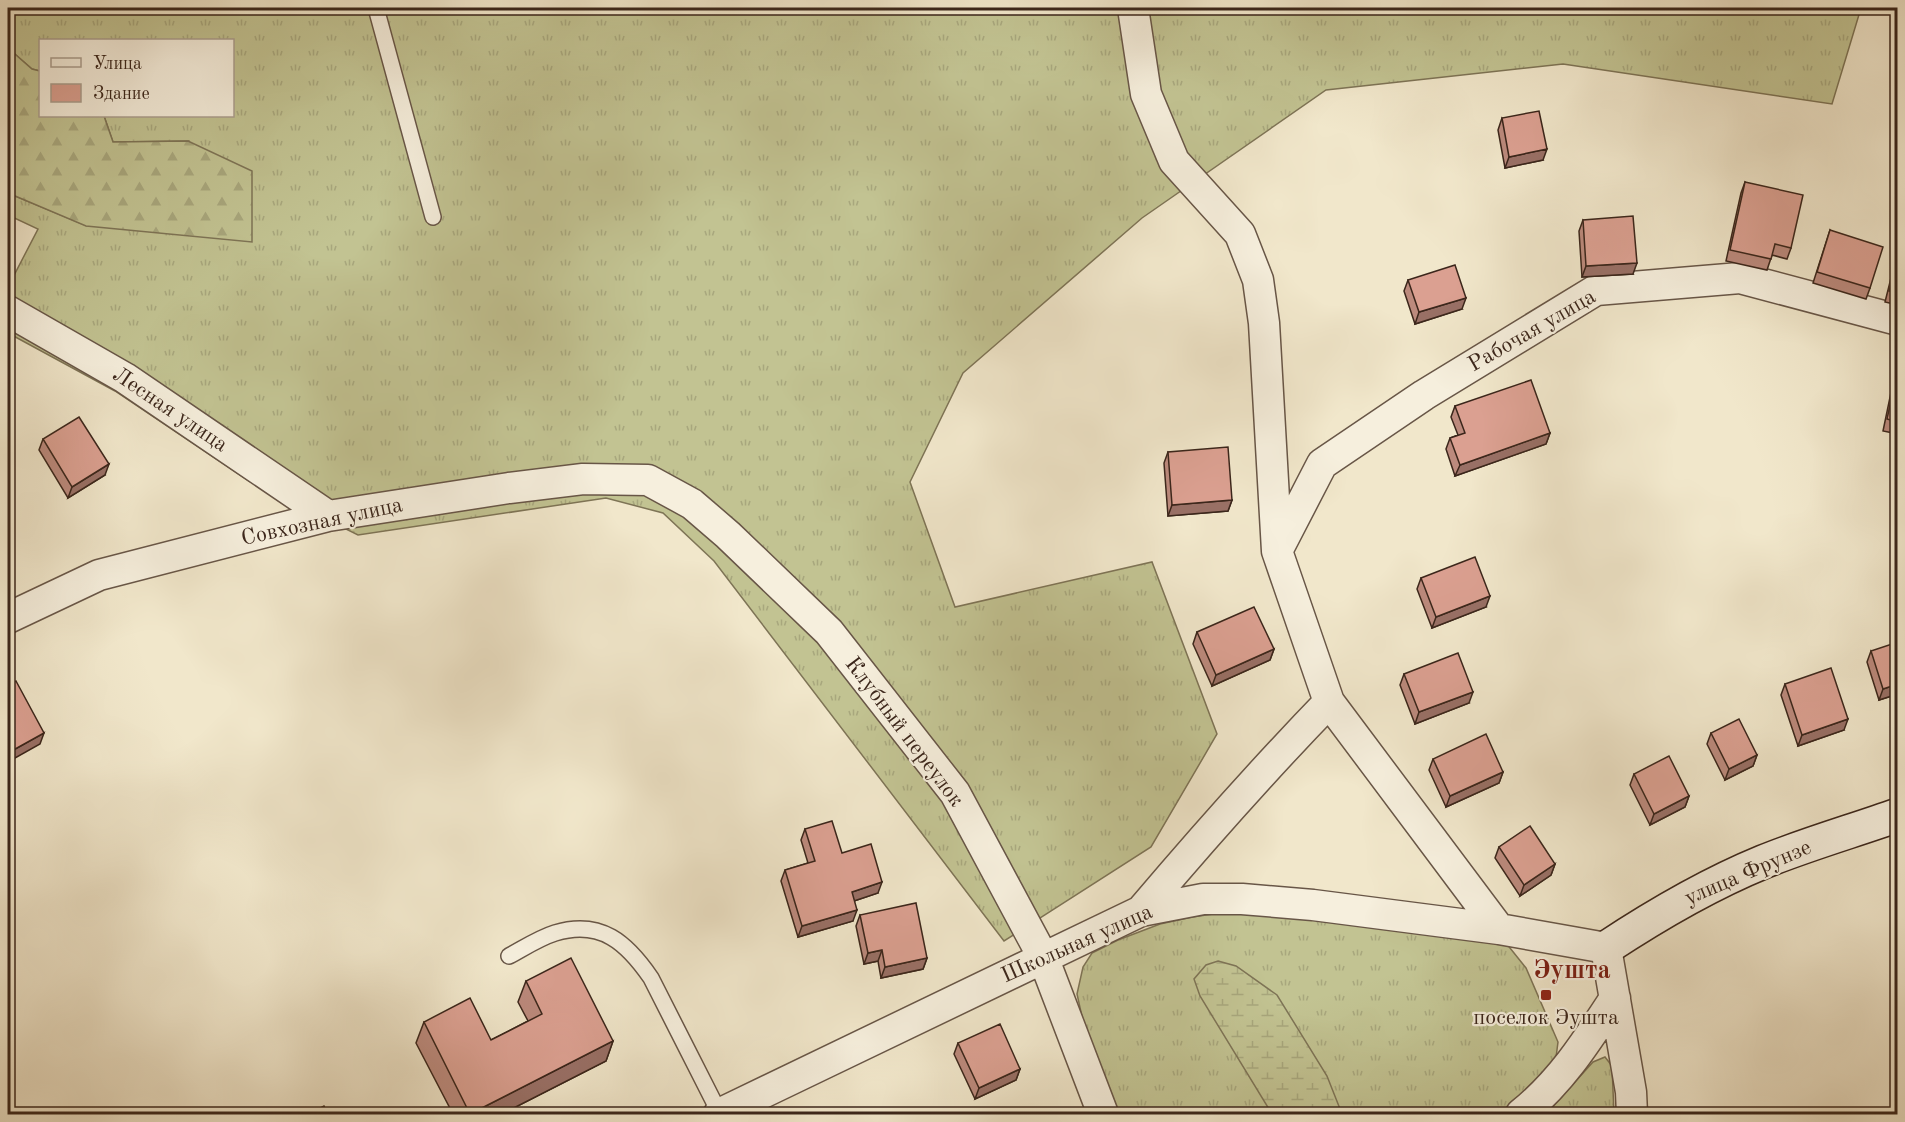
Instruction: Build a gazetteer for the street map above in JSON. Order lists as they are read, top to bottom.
{
  "streets": {
    "street": [
      "Рабочая улица",
      "Лесная улица",
      "Совхозная улица",
      "Клубный переулок",
      "улица Фрунзе",
      "Школьная улица"
    ]
  },
  "crossings": [
    ["Лесная улица", "Совхозная улица"],
    ["Совхозная улица", "Клубный переулок"],
    ["Клубный переулок", "Школьная улица"],
    ["улица Фрунзе", "Школьная улица"]
  ],
  "districts": ["Эушта"],
  "places": {
    "transit": ["поселок Эушта"]
  },
  "legend": ["Улица", "Здание"]
}
